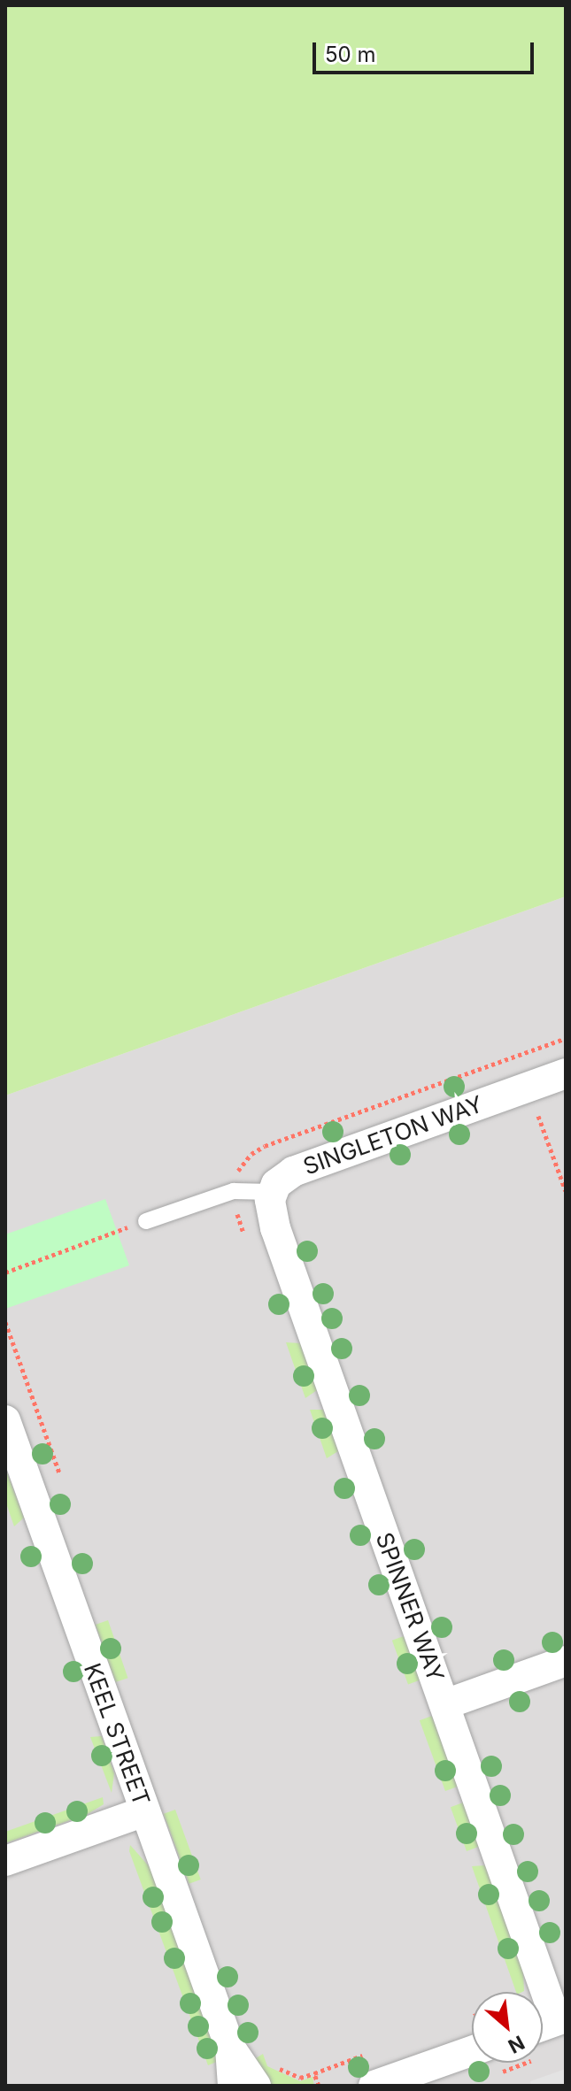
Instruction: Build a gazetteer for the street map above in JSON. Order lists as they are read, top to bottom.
{
  "streets": {
    "street": ["SINGLETON WAY", "SPINNER WAY", "KEEL STREET"]
  },
  "crossings": [
    ["SINGLETON WAY", "SPINNER WAY"]
  ],
  "scale_bar": "50 m",
  "north": "bottom right"
}
